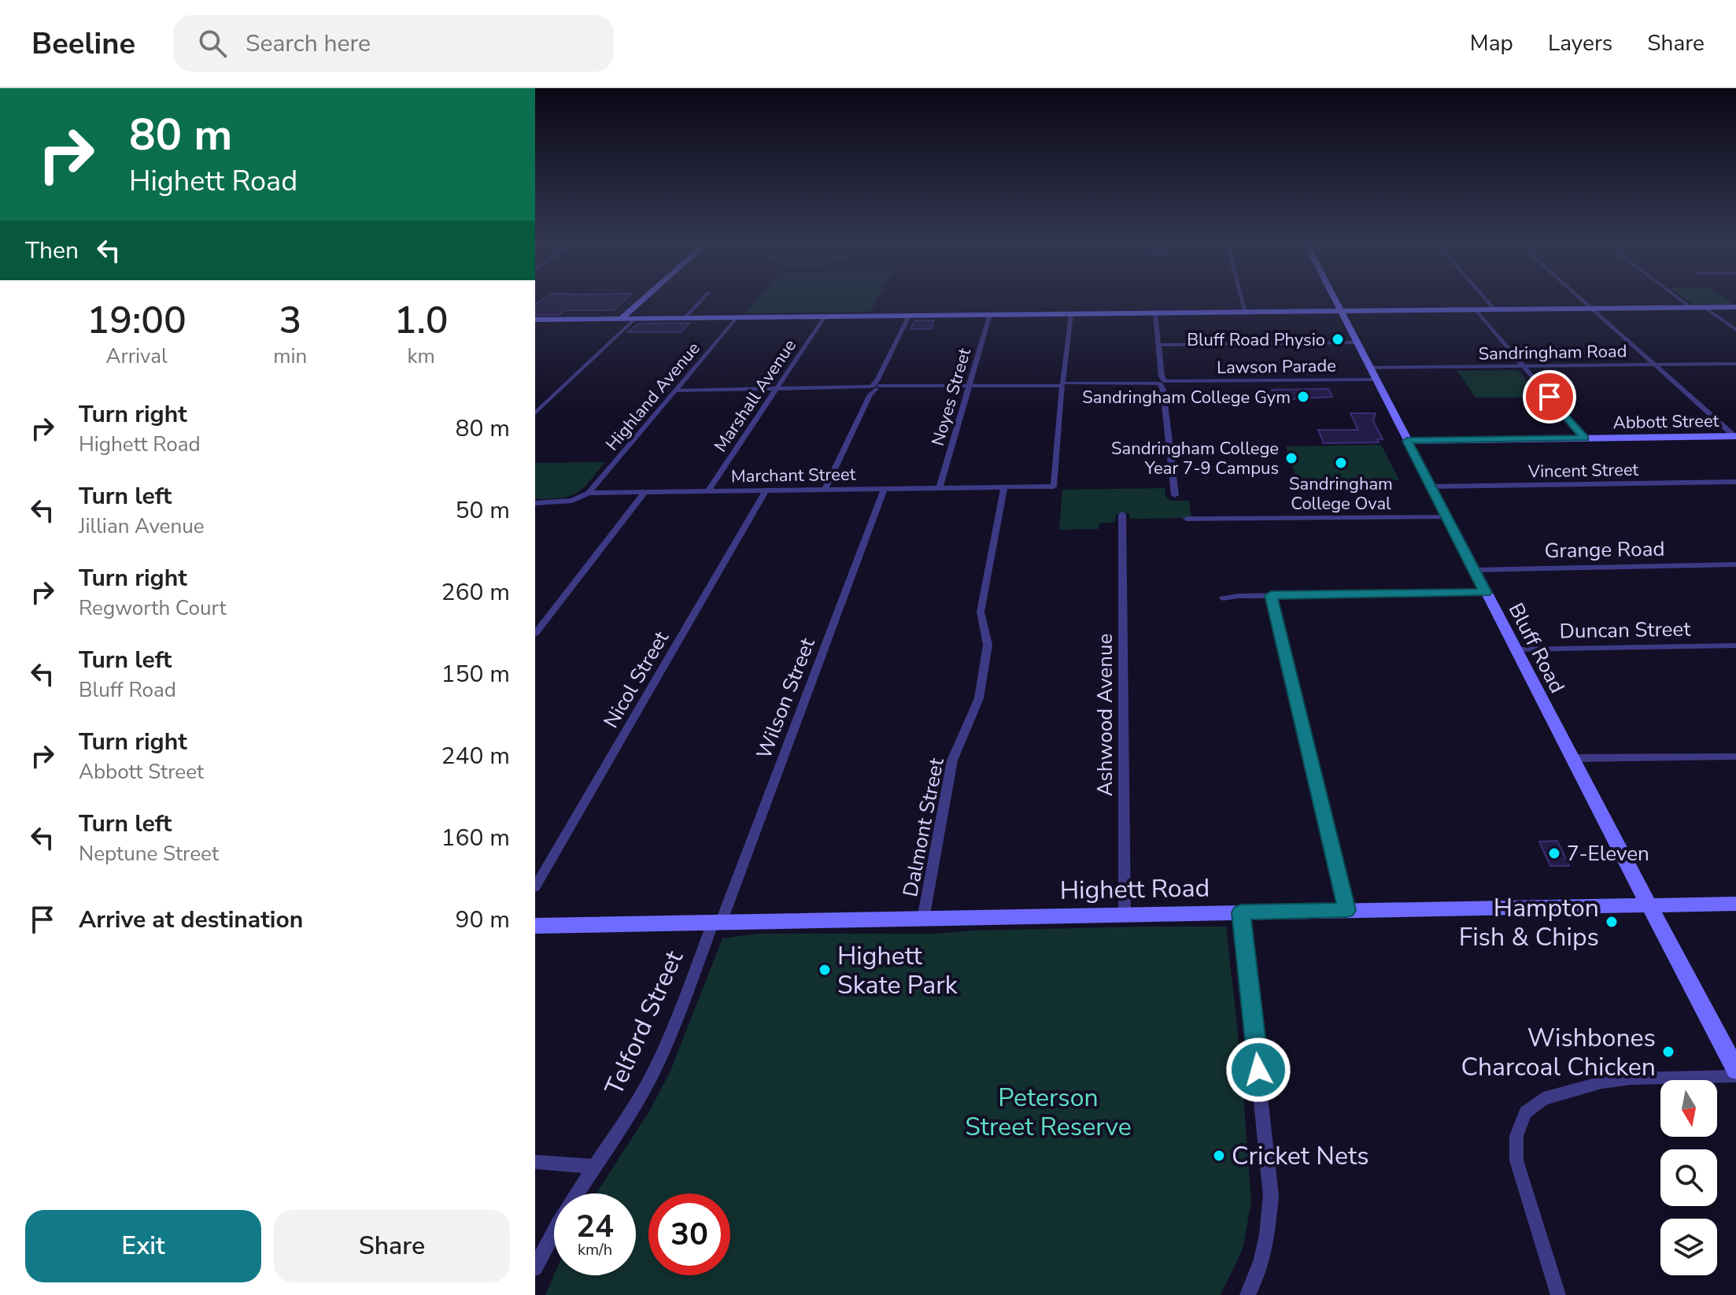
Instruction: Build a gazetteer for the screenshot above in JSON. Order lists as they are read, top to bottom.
{
  "streets": {
    "main road": ["Abbott Street", "Bluff Road", "Highett Road"],
    "street": [
      "Sandringham Road",
      "Lawson Parade",
      "Marshall Avenue",
      "Highland Avenue",
      "Noyes Street",
      "Vincent Street",
      "Marchant Street",
      "Grange Road",
      "Duncan Street",
      "Nicol Street",
      "Wilson Street",
      "Ashwood Avenue",
      "Dalmont Street",
      "Telford Street"
    ]
  },
  "crossings": [
    ["Sandringham Road", "Lawson Parade"],
    ["Sandringham Road", "Bluff Road"],
    ["Lawson Parade", "Marshall Avenue"],
    ["Lawson Parade", "Highland Avenue"],
    ["Lawson Parade", "Noyes Street"],
    ["Lawson Parade", "Marchant Street"],
    ["Lawson Parade", "Bluff Road"],
    ["Marshall Avenue", "Marchant Street"],
    ["Highland Avenue", "Marchant Street"],
    ["Noyes Street", "Marchant Street"],
    ["Abbott Street", "Bluff Road"],
    ["Vincent Street", "Bluff Road"],
    ["Marchant Street", "Nicol Street"],
    ["Marchant Street", "Wilson Street"],
    ["Marchant Street", "Dalmont Street"],
    ["Grange Road", "Bluff Road"],
    ["Duncan Street", "Bluff Road"],
    ["Bluff Road", "Highett Road"],
    ["Wilson Street", "Highett Road"],
    ["Wilson Street", "Telford Street"],
    ["Ashwood Avenue", "Highett Road"],
    ["Dalmont Street", "Highett Road"],
    ["Highett Road", "Telford Street"]
  ],
  "parks": ["Peterson Street Reserve"],
  "places": [
    "Bluff Road Physio",
    "Sandringham College Gym",
    "Sandringham College Year 7-9 Campus",
    "Sandringham College Oval",
    "7-Eleven",
    "Hampton Fish & Chips",
    "Highett Skate Park",
    "Wishbones Charcoal Chicken",
    "Cricket Nets"
  ],
  "north": "bottom",
  "page": {
    "header": "Beeline",
    "search": "Search here",
    "nav": ["Map", "Layers", "Share"],
    "turn": ["80 m", "Highett Road"],
    "then": "Then",
    "eta": [
      "19:00",
      "Arrival",
      "3",
      "min",
      "1.0",
      "km"
    ],
    "list": [
      {
        "name": "Turn right",
        "note": "Highett Road",
        "value": "80 m"
      },
      {
        "name": "Turn left",
        "note": "Jillian Avenue",
        "value": "50 m"
      },
      {
        "name": "Turn right",
        "note": "Regworth Court",
        "value": "260 m"
      },
      {
        "name": "Turn left",
        "note": "Bluff Road",
        "value": "150 m"
      },
      {
        "name": "Turn right",
        "note": "Abbott Street",
        "value": "240 m"
      },
      {
        "name": "Turn left",
        "note": "Neptune Street",
        "value": "160 m"
      },
      {
        "name": "Arrive at destination",
        "value": "90 m"
      }
    ],
    "speed": "24 km/h",
    "limit": "30",
    "buttons": ["Exit", "Share"]
  }
}
